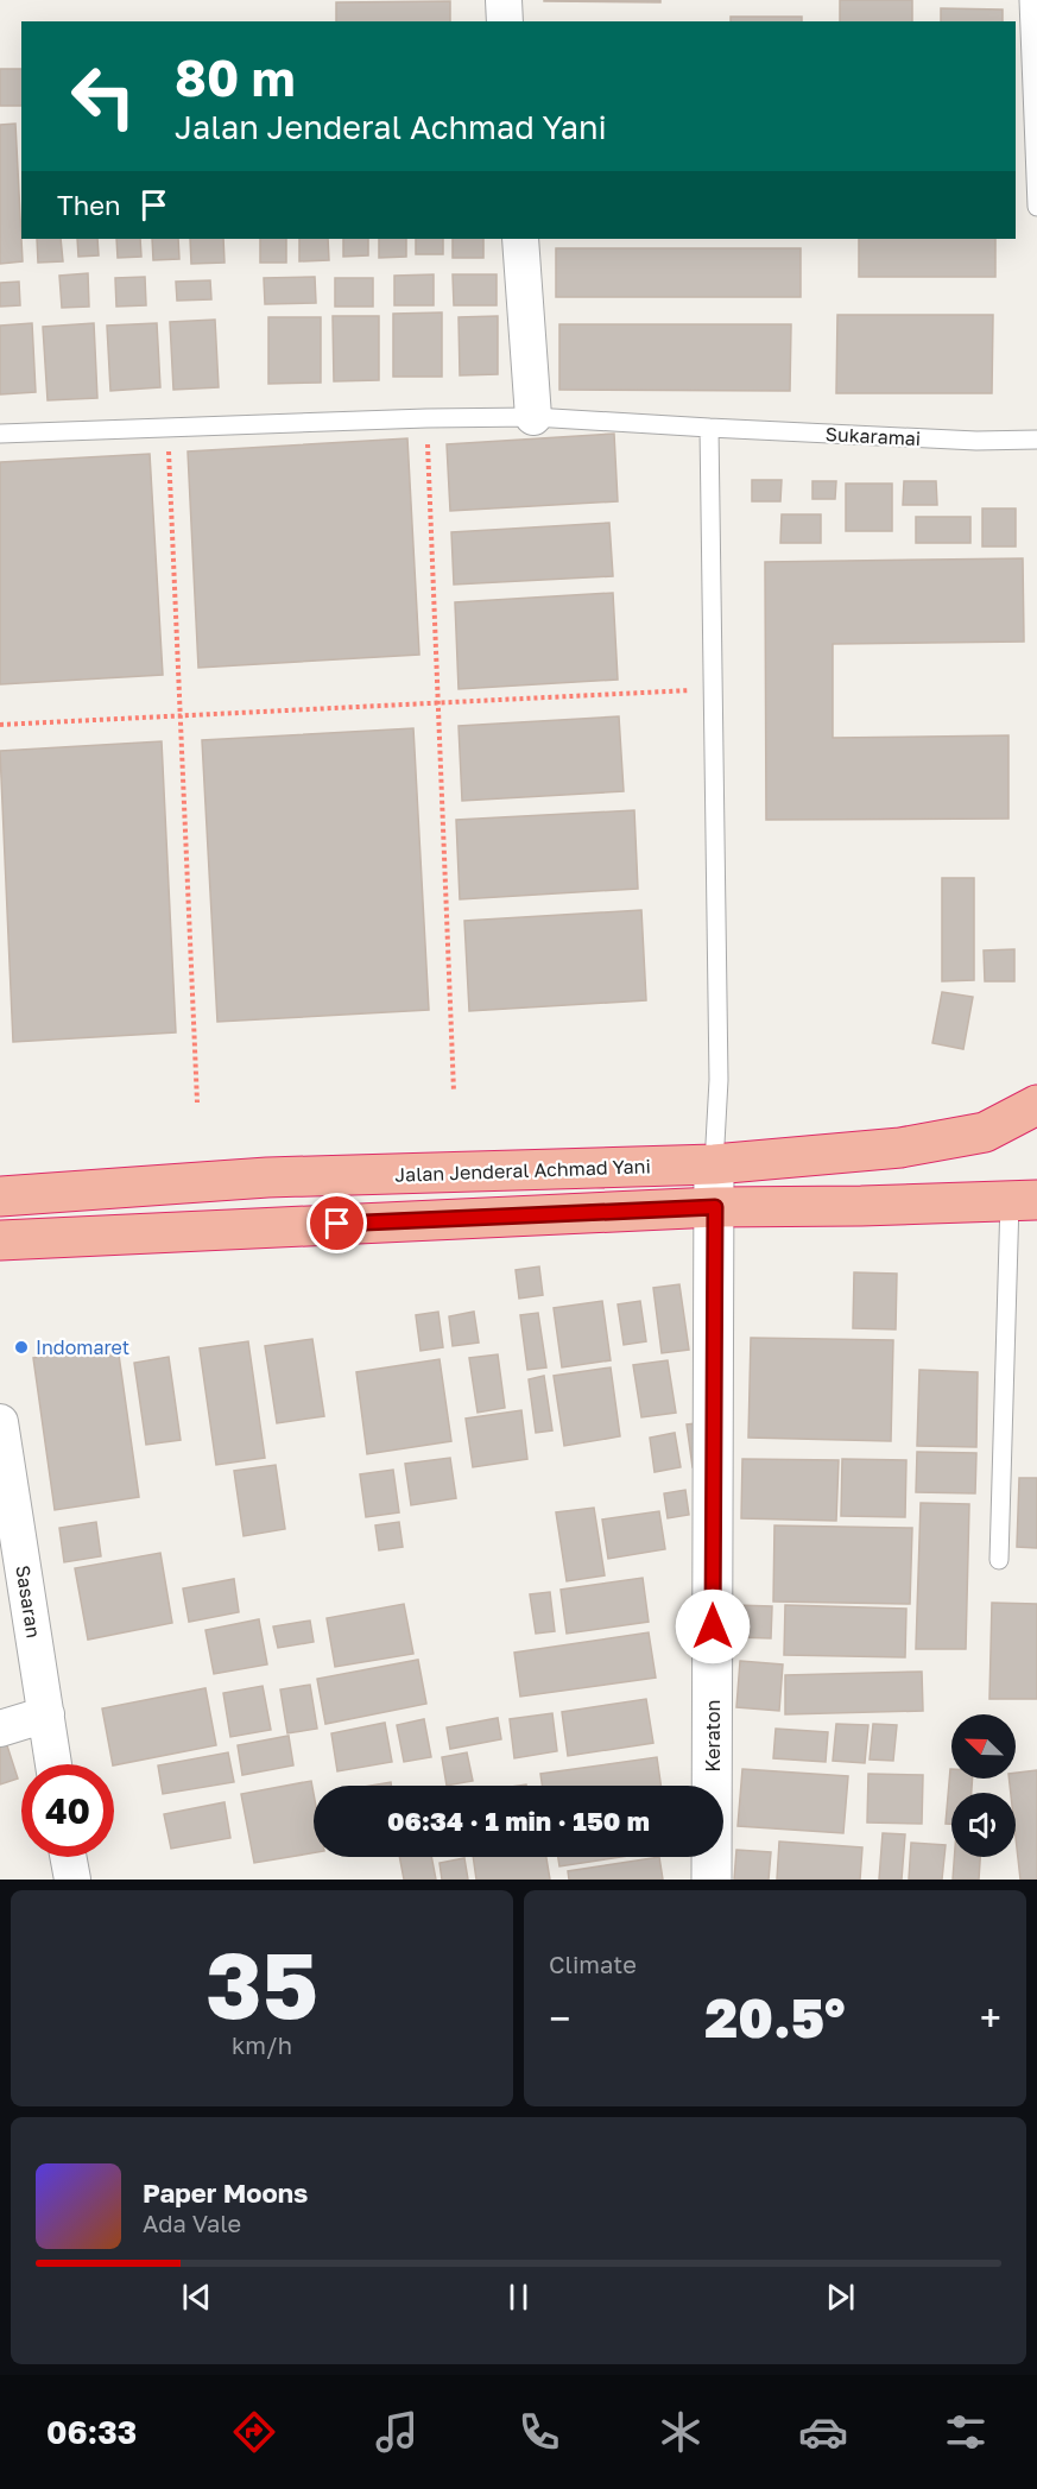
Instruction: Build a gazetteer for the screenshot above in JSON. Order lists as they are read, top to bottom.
{
  "streets": {
    "highway": ["Jalan Jenderal Achmad Yani"],
    "street": ["Sasaran", "Keraton"],
    "lane": ["Sukaramai"]
  },
  "crossings": [
    ["Jalan Jenderal Achmad Yani", "Keraton"]
  ],
  "places": ["Indomaret"],
  "north": "top left",
  "page": {
    "turn": ["80 m", "Jalan Jenderal Achmad Yani"],
    "then": "Then",
    "limit": "40",
    "trip": "06:34 · 1 min · 150 m",
    "tile": [
      ["35", "km/h"],
      "Climate"
    ],
    "heat": ["−", "20.5°", "+"],
    "song": ["Paper Moons", "Ada Vale"],
    "tabs": "06:33"
  }
}
